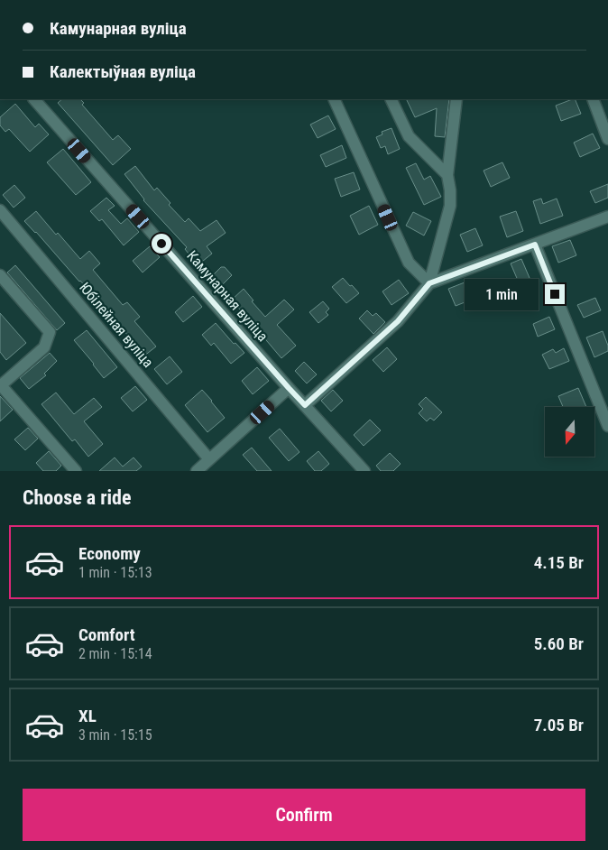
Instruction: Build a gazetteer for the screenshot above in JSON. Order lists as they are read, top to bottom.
{
  "streets": {
    "street": ["Камунарная вуліца", "Юбілейная вуліца"]
  },
  "north": "bottom",
  "page": {
    "banner": ["Камунарная вуліца", "Калектыўная вуліца"],
    "bubble": "1 min",
    "heading": "Choose a ride",
    "list": [
      {
        "name": "Economy",
        "note": "1 min · 15:13",
        "value": "4.15 Br"
      },
      {
        "name": "Comfort",
        "note": "2 min · 15:14",
        "value": "5.60 Br"
      },
      {
        "name": "XL",
        "note": "3 min · 15:15",
        "value": "7.05 Br"
      }
    ],
    "buttons": "Confirm"
  }
}
